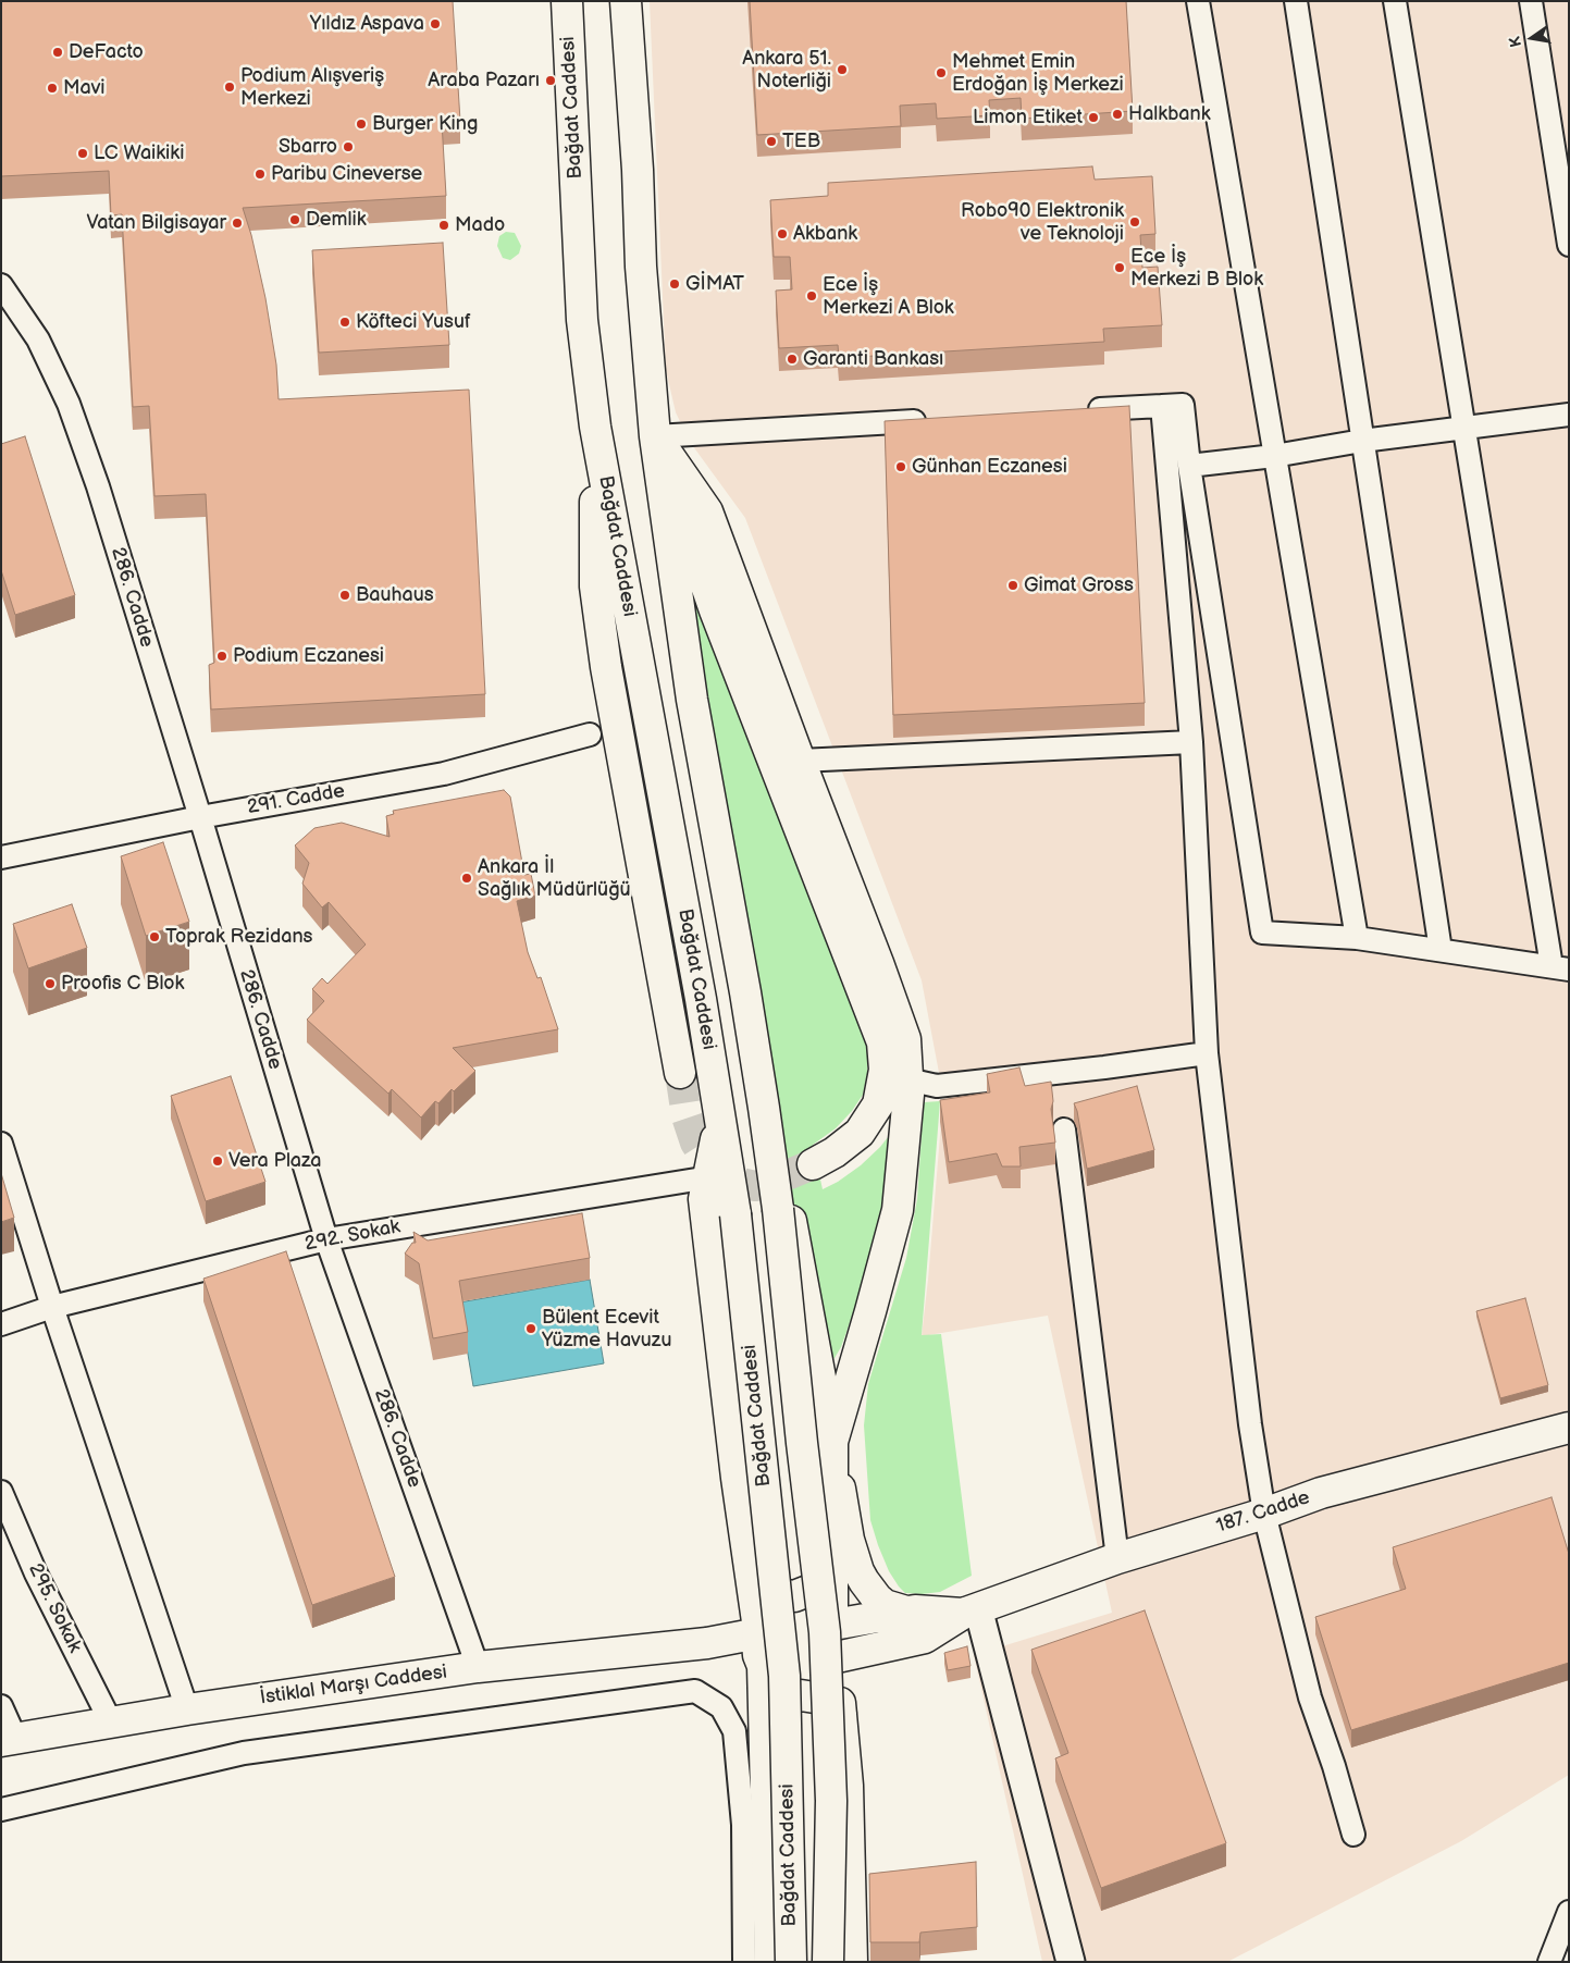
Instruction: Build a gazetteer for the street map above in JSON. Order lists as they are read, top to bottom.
{
  "streets": {
    "main road": ["Bağdat Caddesi", "187. Cadde", "İstiklal Marşı Caddesi"],
    "street": [
      "286. Cadde",
      "291. Cadde",
      "292. Sokak",
      "295. Sokak"
    ]
  },
  "crossings": [
    ["286. Cadde", "291. Cadde"],
    ["286. Cadde", "292. Sokak"],
    ["286. Cadde", "İstiklal Marşı Caddesi"],
    ["295. Sokak", "İstiklal Marşı Caddesi"]
  ],
  "places": [
    "Yıldız Aspava",
    "DeFacto",
    "Ankara 51. Noterliği",
    "Mehmet Emin Erdoğan İş Merkezi",
    "Araba Pazarı",
    "Podium Alışveriş Merkezi",
    "Mavi",
    "Halkbank",
    "Limon Etiket",
    "Burger King",
    "TEB",
    "Sbarro",
    "LC Waikiki",
    "Paribu Cineverse",
    "Demlik",
    "Robo90 Elektronik ve Teknoloji",
    "Vatan Bilgisayar",
    "Mado",
    "Akbank",
    "Ece İş Merkezi B Blok",
    "GİMAT",
    "Ece İş Merkezi A Blok",
    "Köfteci Yusuf",
    "Garanti Bankası",
    "Günhan Eczanesi",
    "Gimat Gross",
    "Bauhaus",
    "Podium Eczanesi",
    "Ankara İl Sağlık Müdürlüğü",
    "Toprak Rezidans",
    "Proofis C Blok",
    "Vera Plaza",
    "Bülent Ecevit Yüzme Havuzu"
  ],
  "north": "left"
}
